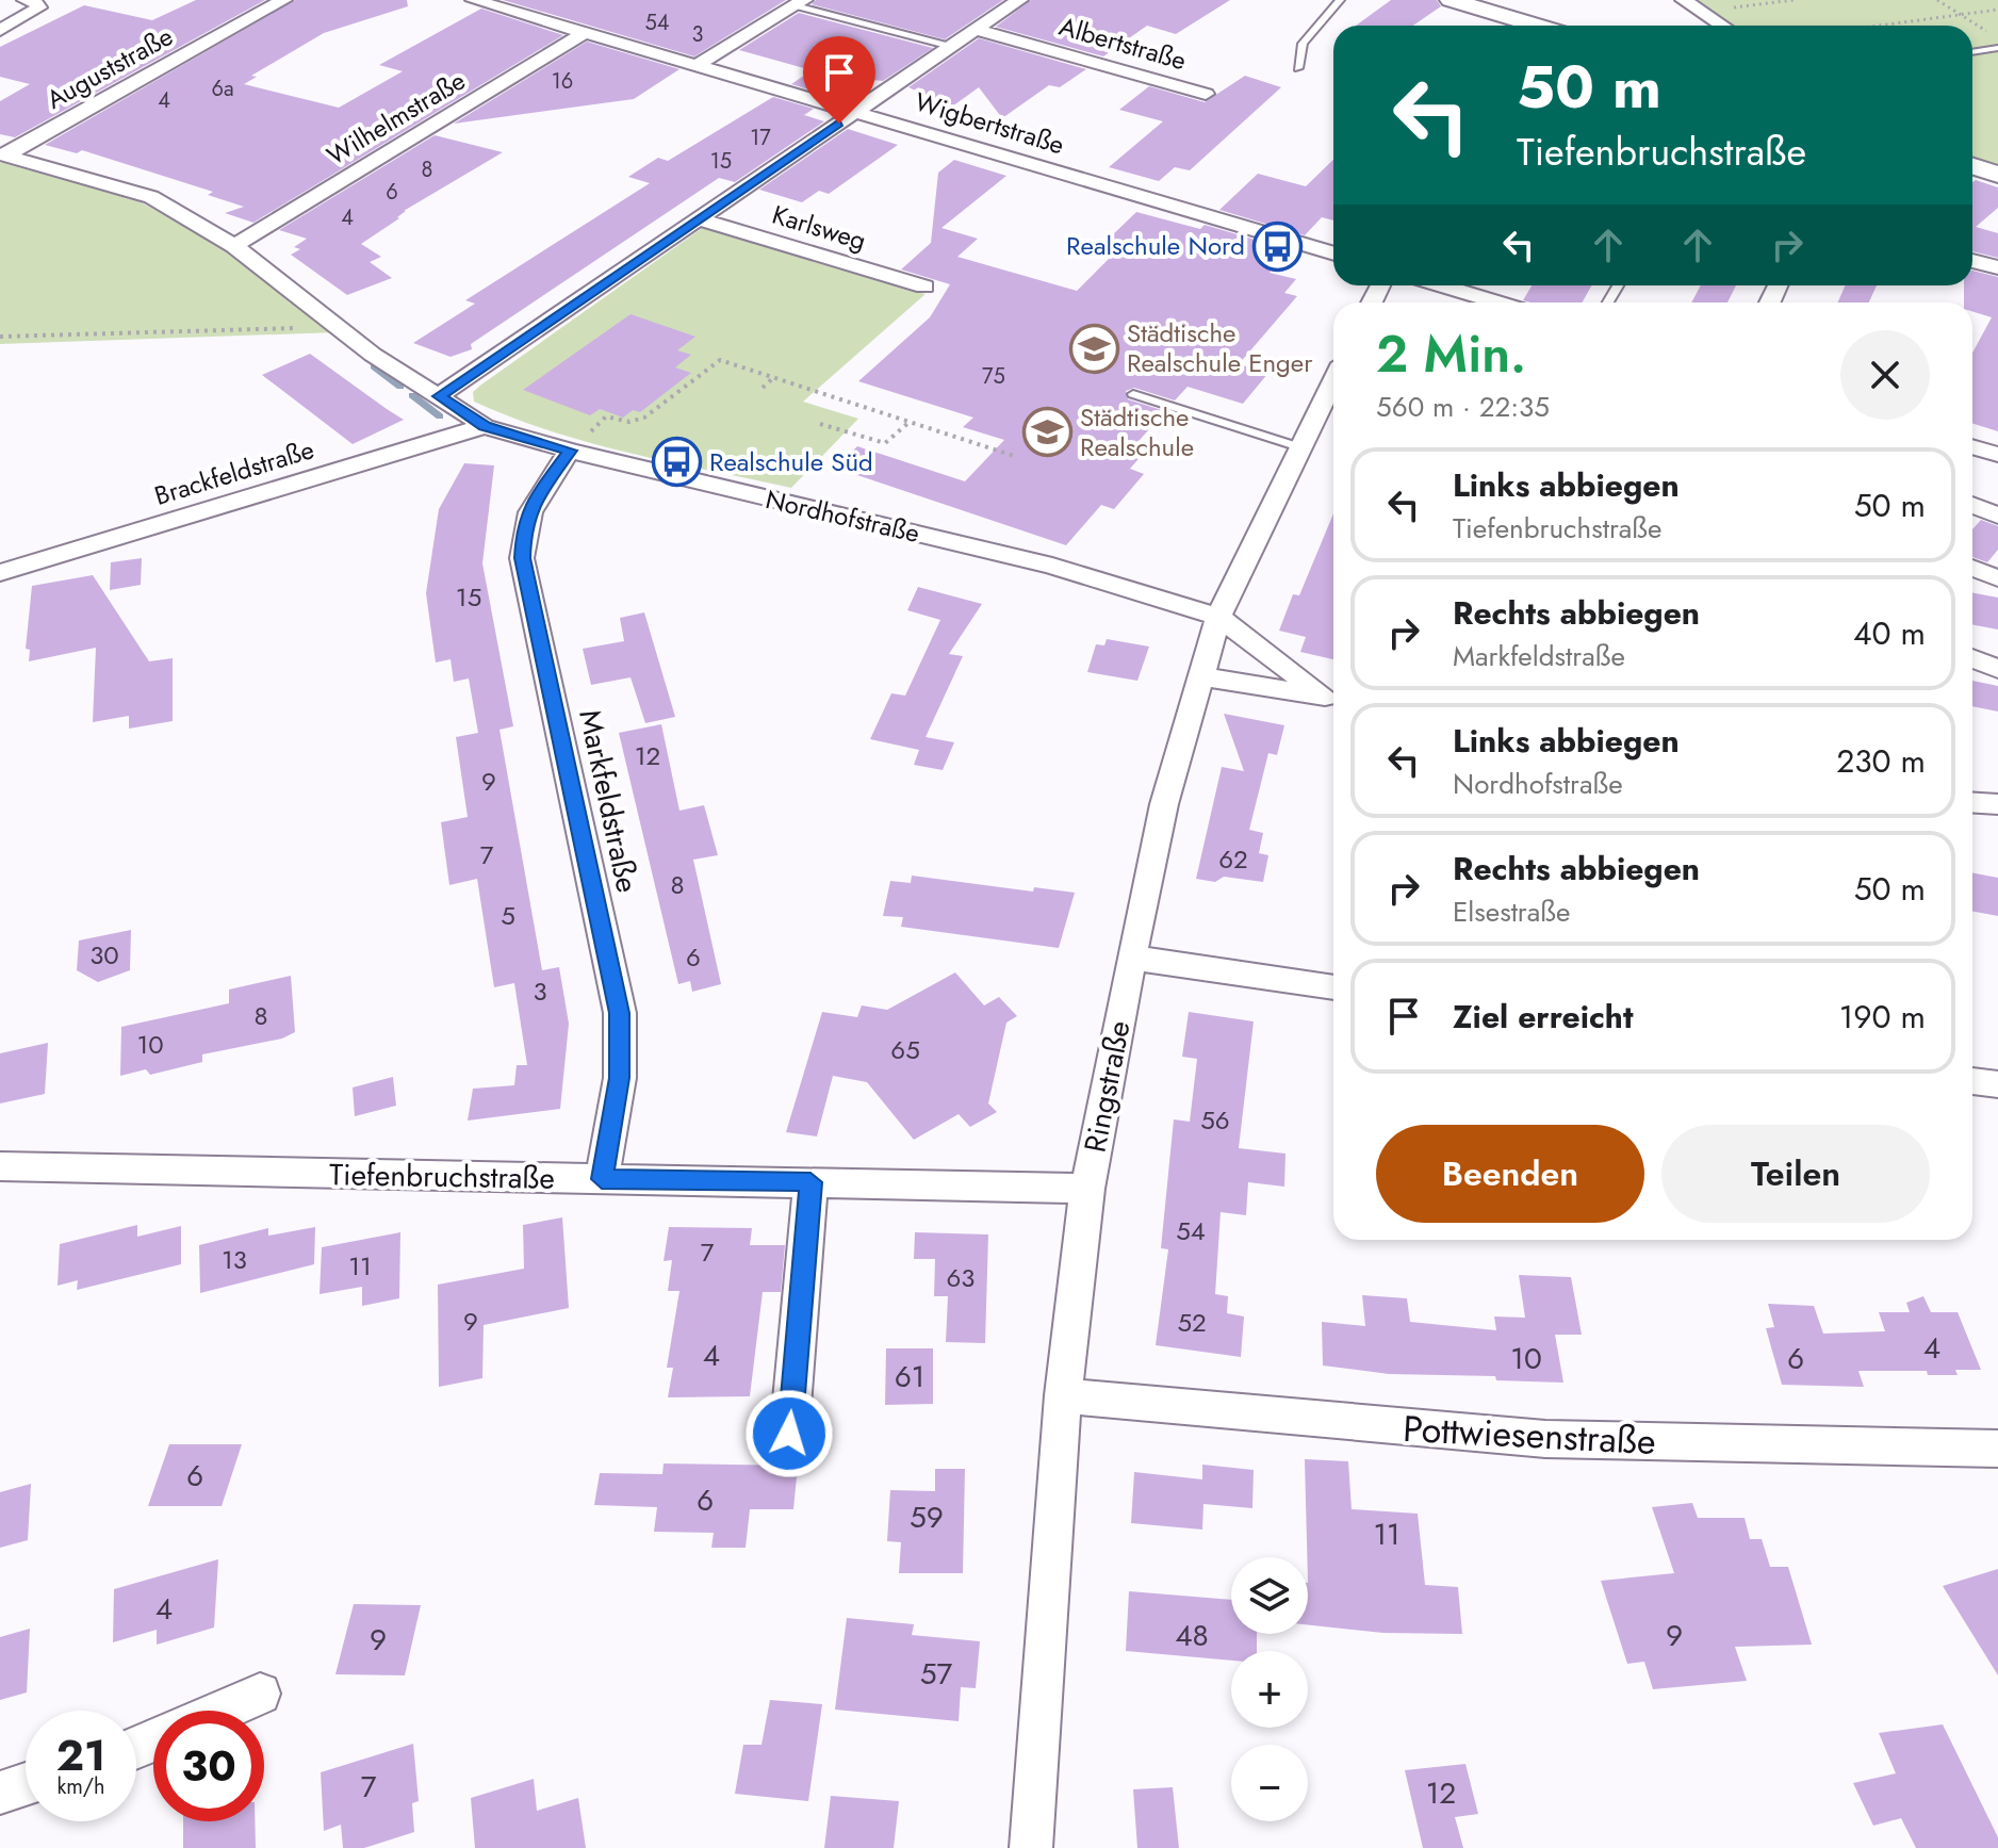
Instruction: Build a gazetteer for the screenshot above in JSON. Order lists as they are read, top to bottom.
{
  "streets": {
    "street": [
      "Albertstraße",
      "Auguststraße",
      "Wilhelmstraße",
      "Wigbertstraße",
      "Karlsweg",
      "Brackfeldstraße",
      "Nordhofstraße",
      "Markfeldstraße",
      "Ringstraße",
      "Tiefenbruchstraße",
      "Pottwiesenstraße"
    ]
  },
  "crossings": [
    ["Auguststraße", "Nordhofstraße"],
    ["Wilhelmstraße", "Wigbertstraße"],
    ["Wilhelmstraße", "Nordhofstraße"],
    ["Brackfeldstraße", "Nordhofstraße"],
    ["Nordhofstraße", "Markfeldstraße"],
    ["Nordhofstraße", "Ringstraße"],
    ["Markfeldstraße", "Tiefenbruchstraße"],
    ["Ringstraße", "Tiefenbruchstraße"],
    ["Ringstraße", "Pottwiesenstraße"]
  ],
  "places": {
    "bus stop": ["Realschule Nord", "Realschule Süd"],
    "school or university": ["Städtische Realschule Enger", "Städtische Realschule"]
  },
  "house_numbers": [
    "54",
    "3",
    "16",
    "6a",
    "4",
    "17",
    "15",
    "8",
    "6",
    "4",
    "75",
    "15",
    "12",
    "9",
    "7",
    "62",
    "8",
    "5",
    "30",
    "6",
    "3",
    "8",
    "10",
    "65",
    "56",
    "54",
    "7",
    "13",
    "11",
    "63",
    "9",
    "52",
    "4",
    "4",
    "10",
    "6",
    "61",
    "6",
    "6",
    "59",
    "11",
    "4",
    "48",
    "9",
    "9",
    "57",
    "7",
    "12"
  ],
  "page": {
    "turn": ["50 m", "Tiefenbruchstraße"],
    "heading": ["2 Min.", "560 m · 22:35"],
    "list": [
      {
        "name": "Links abbiegen",
        "note": "Tiefenbruchstraße",
        "value": "50 m"
      },
      {
        "name": "Rechts abbiegen",
        "note": "Markfeldstraße",
        "value": "40 m"
      },
      {
        "name": "Links abbiegen",
        "note": "Nordhofstraße",
        "value": "230 m"
      },
      {
        "name": "Rechts abbiegen",
        "note": "Elsestraße",
        "value": "50 m"
      },
      {
        "name": "Ziel erreicht",
        "value": "190 m"
      }
    ],
    "buttons": ["Beenden", "Teilen"],
    "map_buttons": ["+", "−"],
    "speed": "21 km/h",
    "limit": "30"
  }
}
